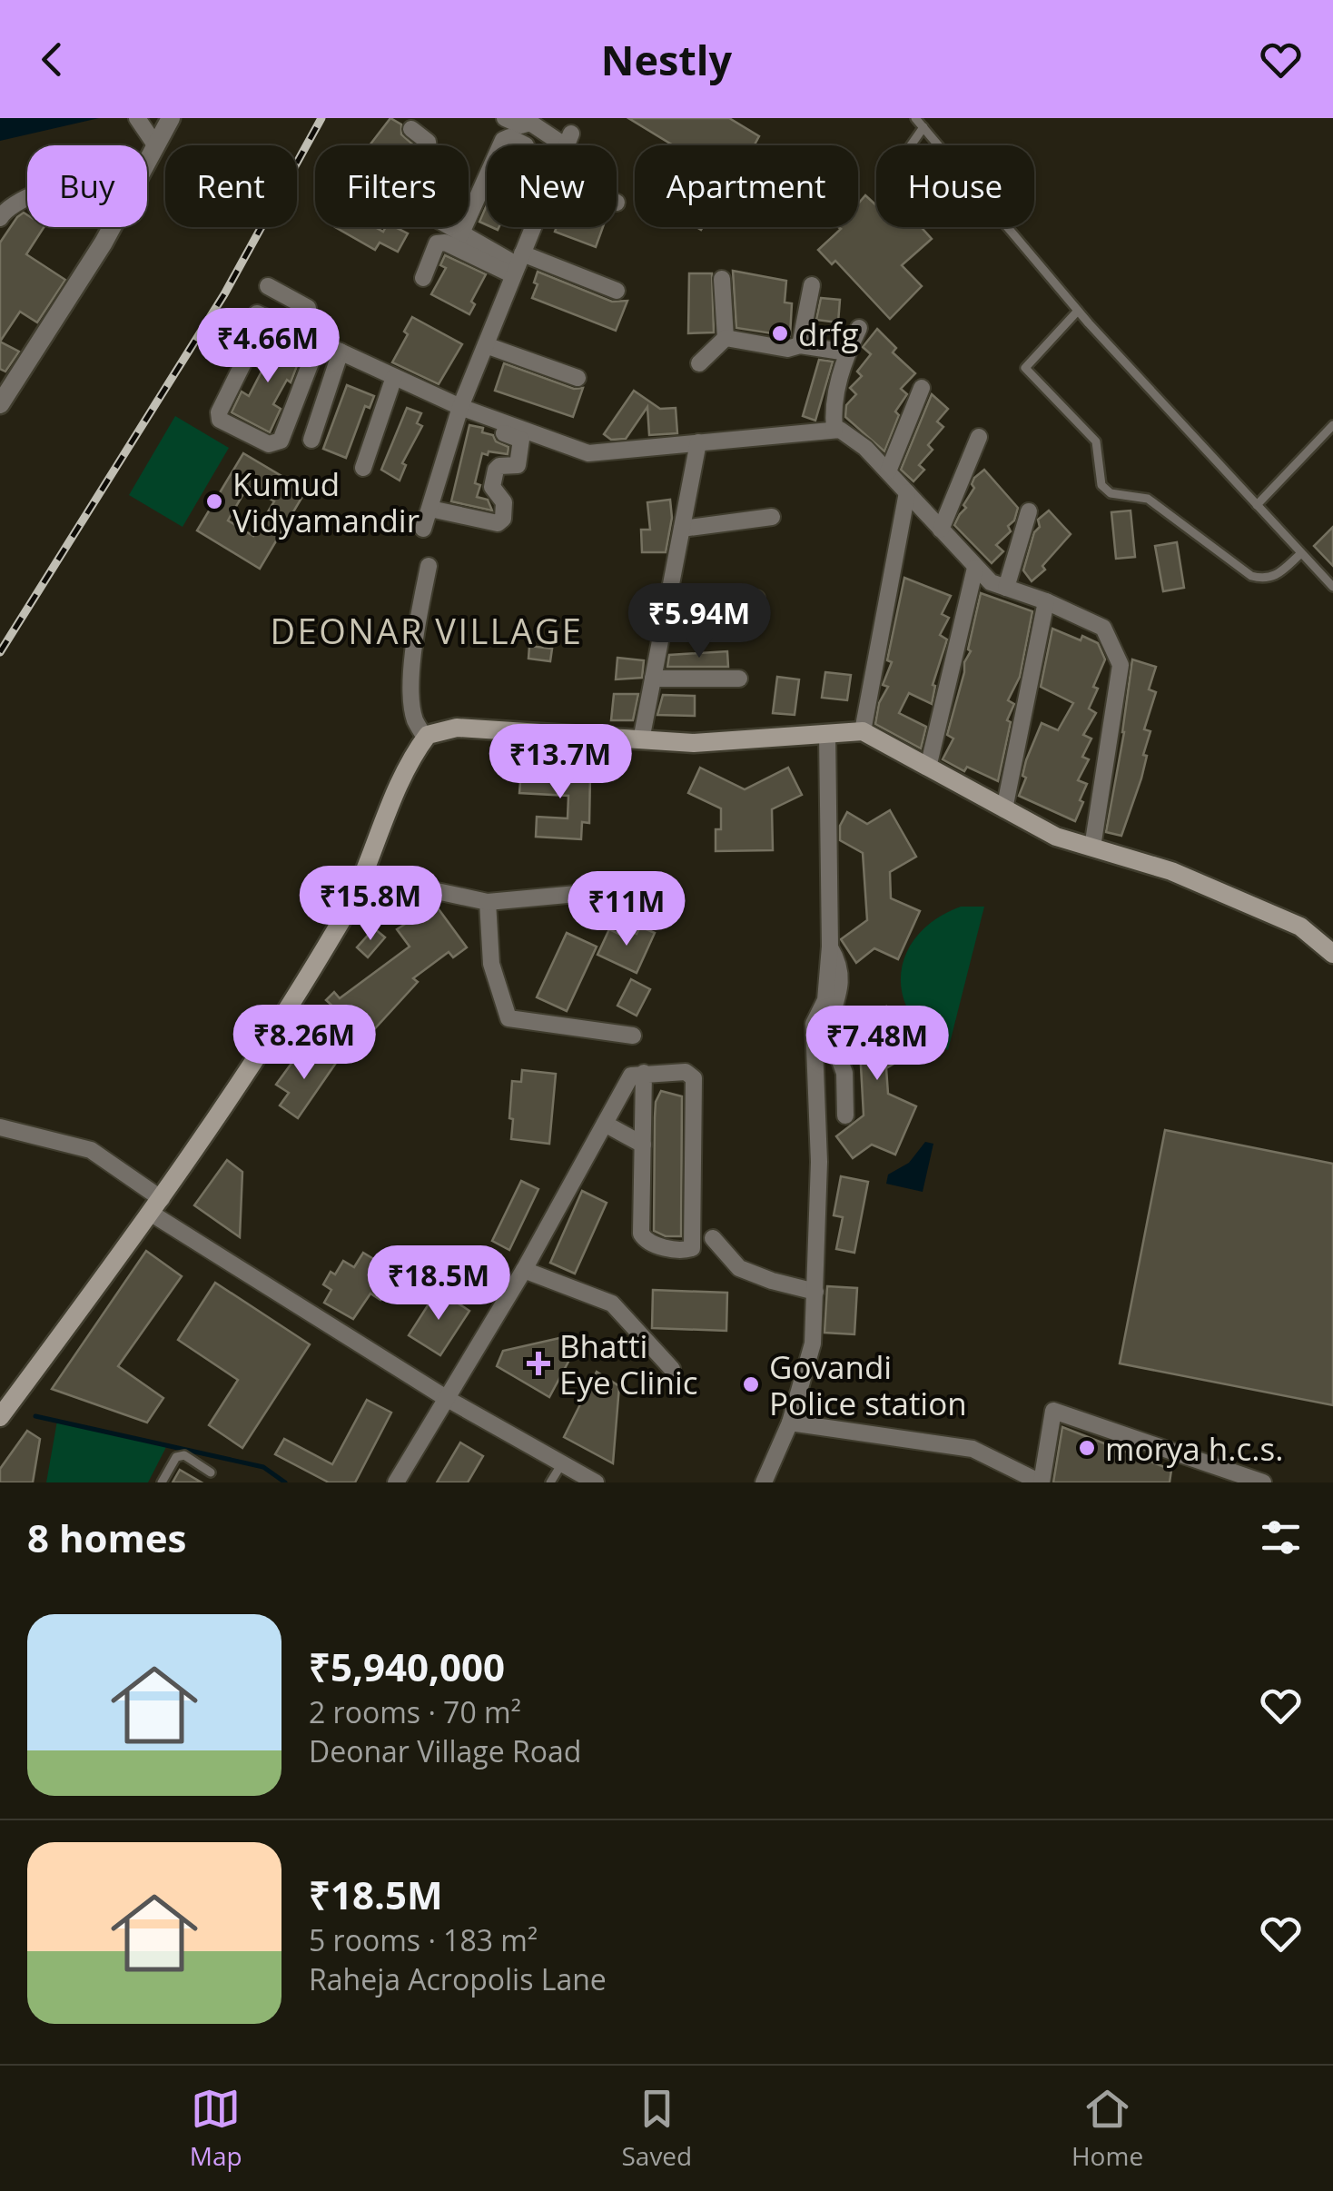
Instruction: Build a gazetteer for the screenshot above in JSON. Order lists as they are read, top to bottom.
{
  "districts": ["DEONAR VILLAGE"],
  "places": {
    "other": [
      "drfg",
      "Kumud Vidyamandir",
      "Govandi Police station",
      "morya h.c.s."
    ],
    "health": ["Bhatti Eye Clinic"]
  },
  "page": {
    "header": "Nestly",
    "chip": [
      "Buy",
      "Rent",
      "Filters",
      "New",
      "Apartment",
      "House"
    ],
    "price": [
      "₹4.66M",
      "₹5.94M",
      "₹13.7M",
      "₹15.8M",
      "₹11M",
      "₹8.26M",
      "₹7.48M",
      "₹18.5M"
    ],
    "heading": "8 homes",
    "list": [
      {
        "name": "₹5,940,000",
        "note": "2 rooms · 70 m² · Deonar Village Road"
      },
      {
        "name": "₹18.5M",
        "note": "5 rooms · 183 m² · Raheja Acropolis Lane"
      }
    ],
    "tabs": ["Map", "Saved", "Home"]
  }
}
